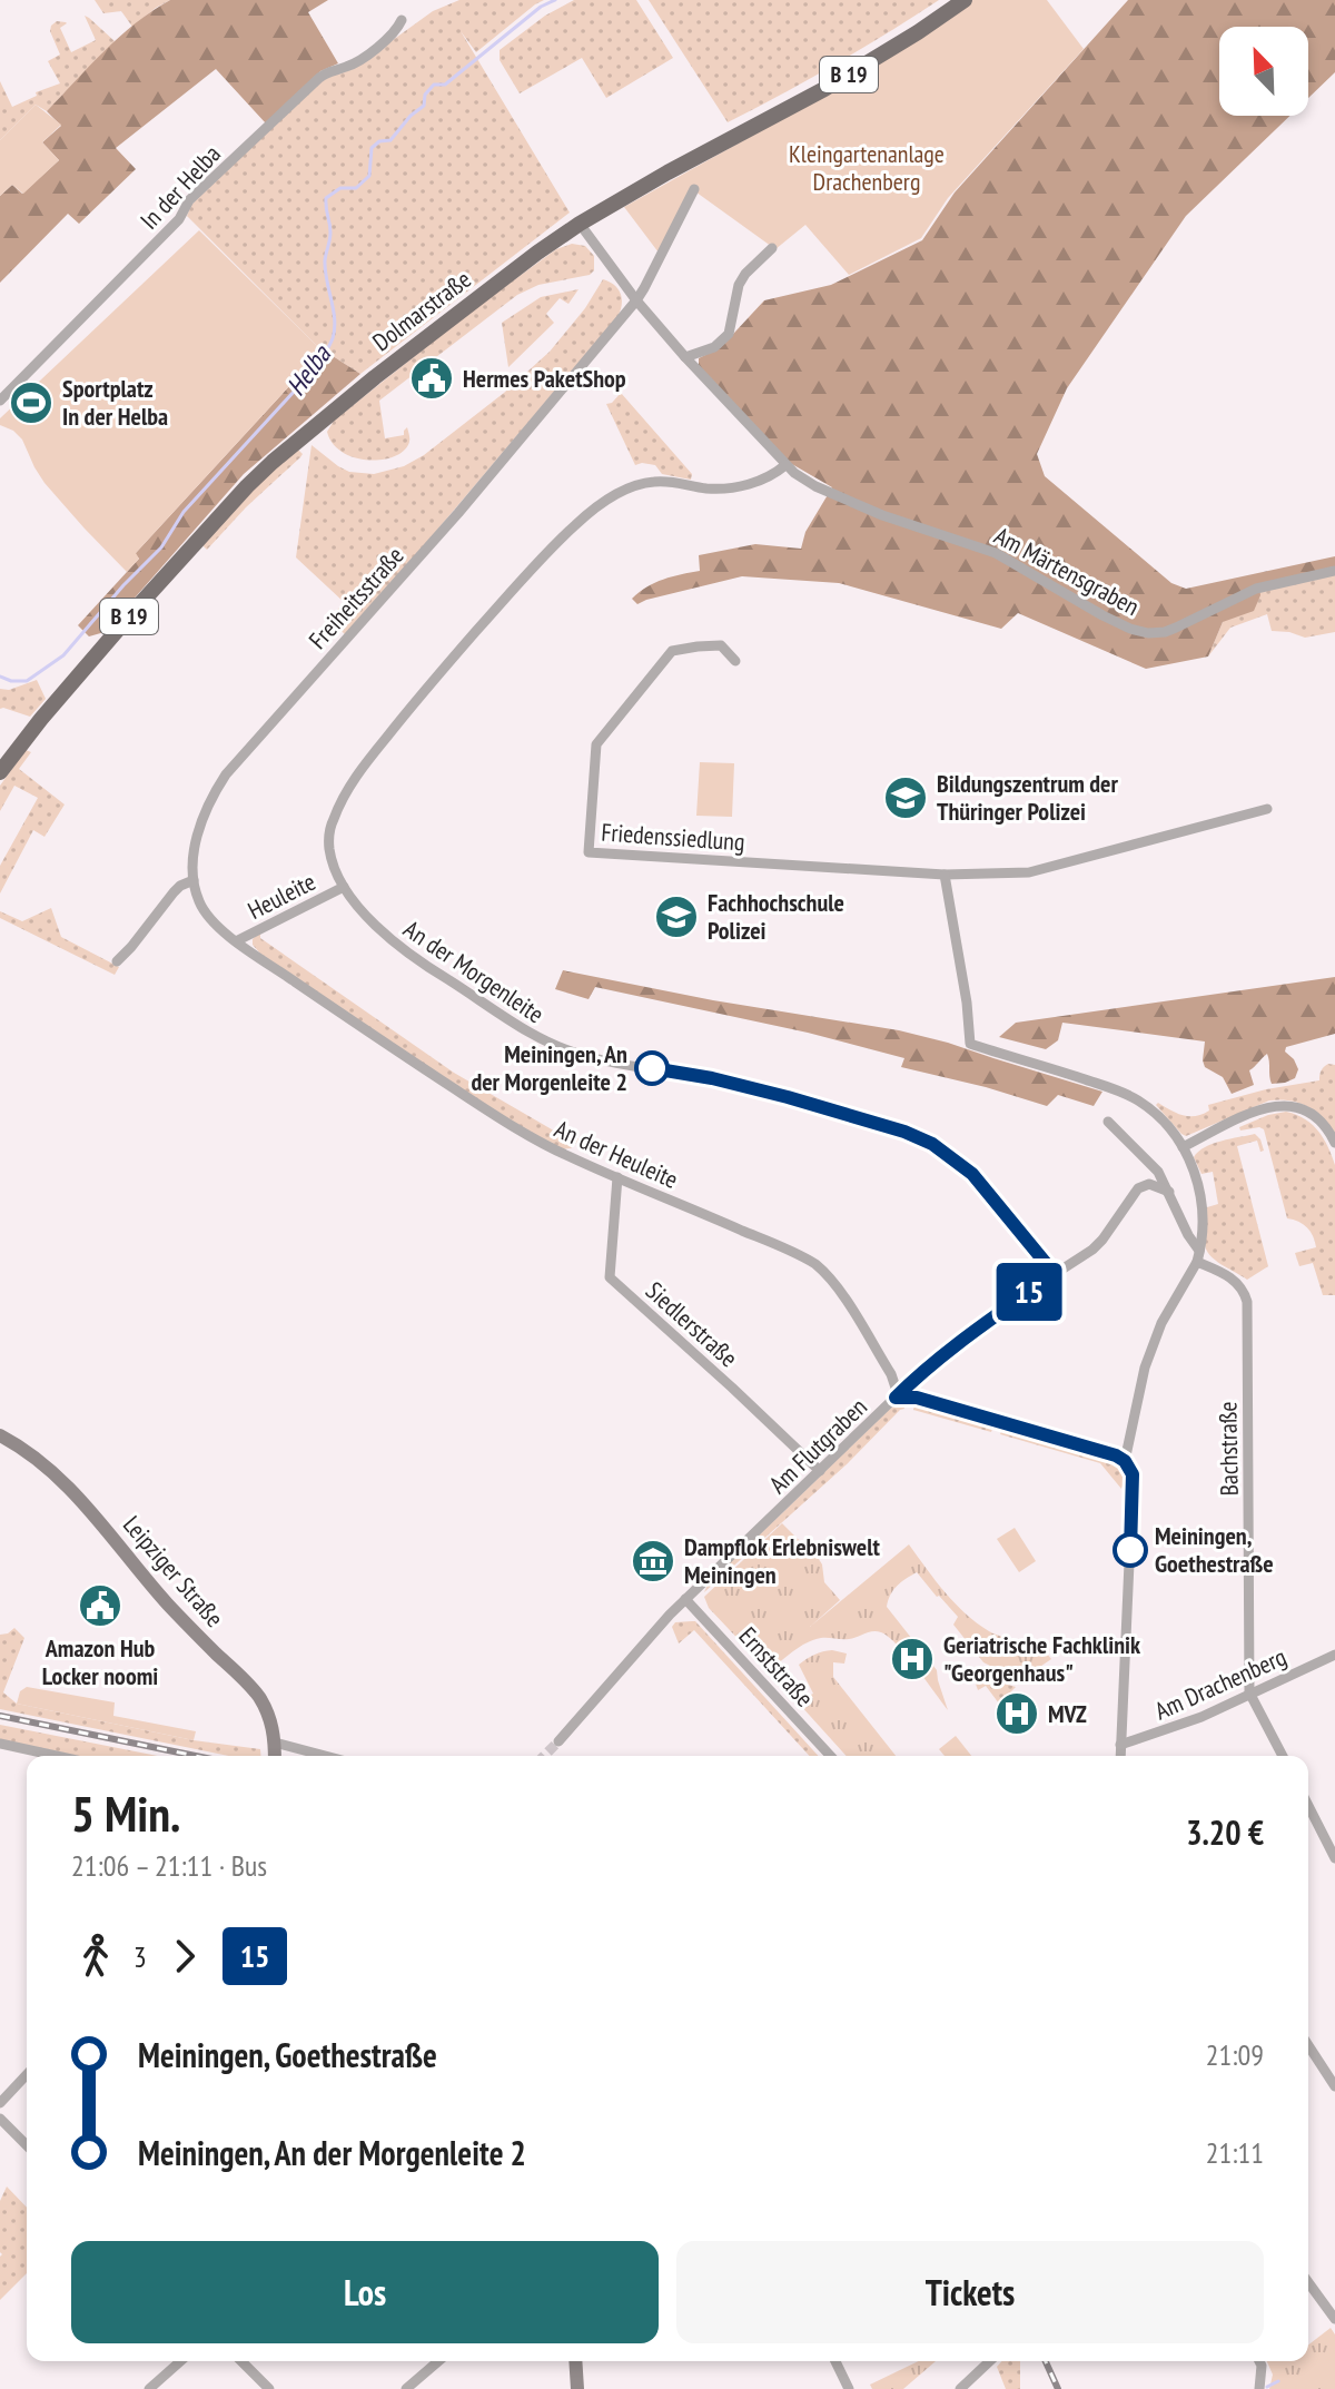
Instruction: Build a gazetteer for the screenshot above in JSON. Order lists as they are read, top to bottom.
{
  "streets": {
    "main road": ["B 19", "Dolmarstraße", "Leipziger Straße"],
    "street": [
      "In der Helba",
      "Am Märtensgraben",
      "Freiheitsstraße",
      "Friedenssiedlung",
      "Heuleite",
      "An der Morgenleite",
      "An der Heuleite",
      "Siedlerstraße",
      "Am Flutgraben",
      "Bachstraße",
      "Ernststraße",
      "Am Drachenberg"
    ]
  },
  "crossings": [
    ["Am Märtensgraben", "An der Morgenleite"],
    ["Freiheitsstraße", "Heuleite"],
    ["Freiheitsstraße", "An der Heuleite"],
    ["Heuleite", "An der Morgenleite"],
    ["Heuleite", "An der Heuleite"],
    ["An der Morgenleite", "Am Flutgraben"],
    ["An der Heuleite", "Siedlerstraße"],
    ["An der Heuleite", "Am Flutgraben"],
    ["Siedlerstraße", "Am Flutgraben"],
    ["Am Flutgraben", "Ernststraße"],
    ["Bachstraße", "Am Drachenberg"]
  ],
  "water": ["Helba"],
  "parks": ["Kleingartenanlage Drachenberg"],
  "places": {
    "public building": ["Hermes PaketShop", "Amazon Hub Locker noomi"],
    "sports": ["Sportplatz In der Helba"],
    "school or university": ["Bildungszentrum der Thüringer Polizei", "Fachhochschule Polizei"],
    "other": ["Meiningen, An der Morgenleite 2", "Meiningen, Goethestraße"],
    "museum": ["Dampflok Erlebniswelt Meiningen"],
    "hospital": ["Geriatrische Fachklinik \"Georgenhaus\"", "MVZ"]
  },
  "lines": ["bus line 15"],
  "north": "top left",
  "page": {
    "on_map": "15",
    "heading": ["5 Min.", "21:06 – 21:11 · Bus", "3.20 €"],
    "legs": ["3", "15"],
    "list": [
      {
        "name": "Meiningen, Goethestraße",
        "value": "21:09"
      },
      {
        "name": "Meiningen, An der Morgenleite 2",
        "value": "21:11"
      }
    ],
    "buttons": ["Los", "Tickets"]
  }
}
